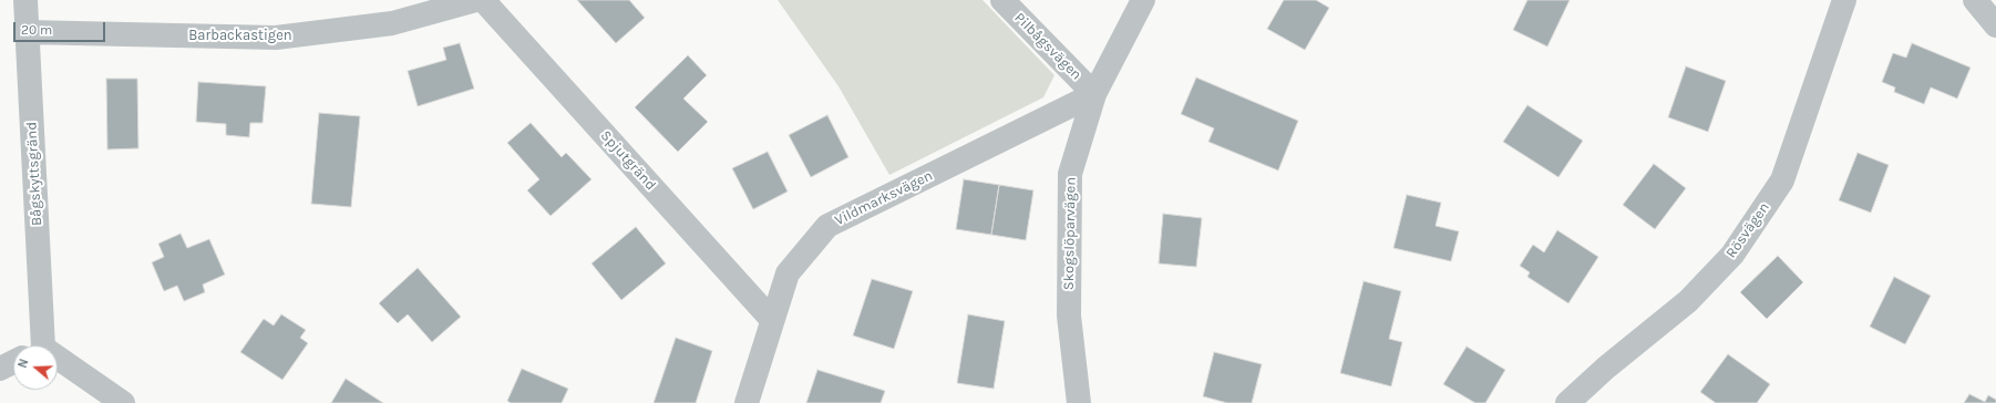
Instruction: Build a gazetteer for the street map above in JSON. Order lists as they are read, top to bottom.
{
  "streets": {
    "street": [
      "Barbackastigen",
      "Pilbågsvägen",
      "Spjutgränd",
      "Bågskyttsgränd",
      "Vildmarksvägen",
      "Rösvägen",
      "Skogslöparvägen"
    ]
  },
  "crossings": [
    ["Barbackastigen", "Bågskyttsgränd"],
    ["Pilbågsvägen", "Vildmarksvägen"],
    ["Pilbågsvägen", "Skogslöparvägen"],
    ["Spjutgränd", "Vildmarksvägen"],
    ["Vildmarksvägen", "Skogslöparvägen"]
  ],
  "scale_bar": "20 m",
  "north": "left"
}
